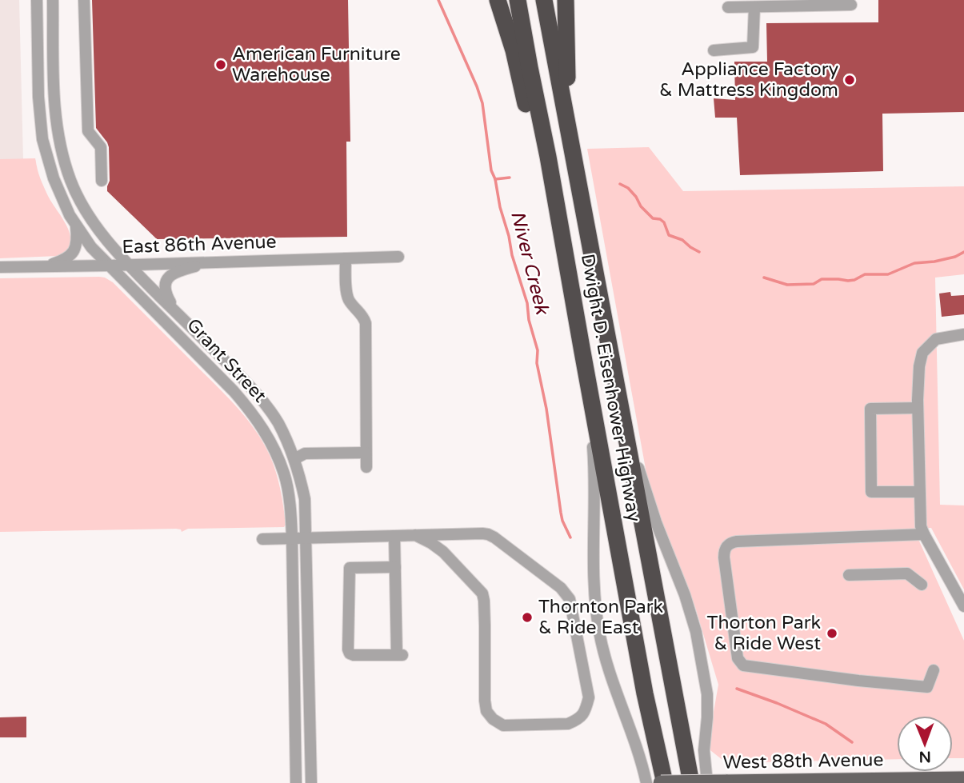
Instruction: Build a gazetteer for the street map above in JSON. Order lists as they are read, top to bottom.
{
  "streets": {
    "highway": ["Dwight D. Eisenhower Highway"],
    "main road": ["West 88th Avenue"],
    "street": ["East 86th Avenue", "Grant Street"]
  },
  "crossings": [
    ["East 86th Avenue", "Grant Street"],
    ["Dwight D. Eisenhower Highway", "West 88th Avenue"]
  ],
  "water": ["Niver Creek"],
  "places": [
    "American Furniture Warehouse",
    "Appliance Factory & Mattress Kingdom",
    "Thornton Park & Ride East",
    "Thorton Park & Ride West"
  ],
  "north": "bottom"
}
